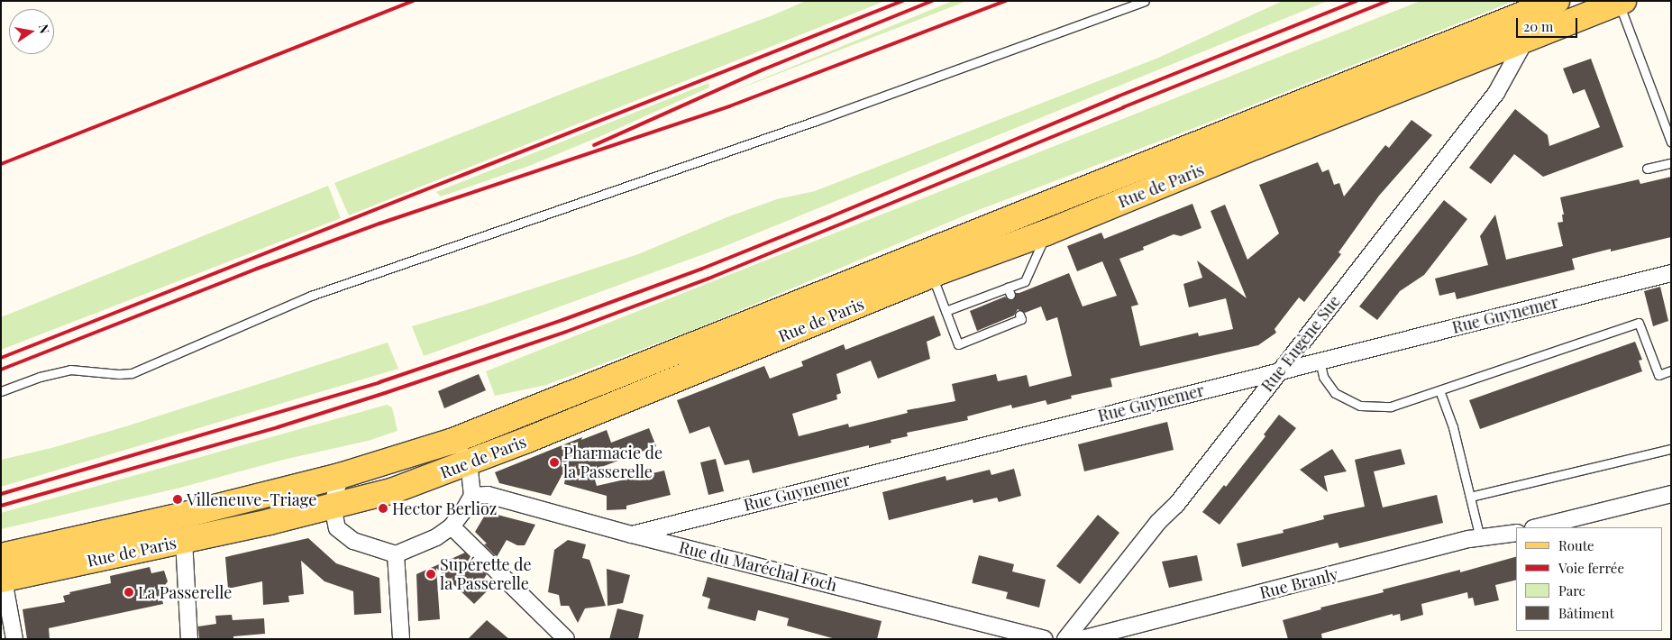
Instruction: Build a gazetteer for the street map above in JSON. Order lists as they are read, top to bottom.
{
  "streets": {
    "main road": ["Rue de Paris"],
    "street": [
      "Rue Guynemer",
      "Rue Eugène Sue",
      "Rue du Maréchal Foch",
      "Rue Branly"
    ]
  },
  "crossings": [
    ["Rue de Paris", "Rue Eugène Sue"],
    ["Rue Guynemer", "Rue Eugène Sue"],
    ["Rue Guynemer", "Rue du Maréchal Foch"]
  ],
  "places": [
    "Pharmacie de la Passerelle",
    "Villeneuve-Triage",
    "Hector Berlioz",
    "Supérette de la Passerelle",
    "La Passerelle"
  ],
  "legend": [
    "Route",
    "Voie ferrée",
    "Parc",
    "Bâtiment"
  ],
  "scale_bar": "20 m",
  "north": "right"
}
